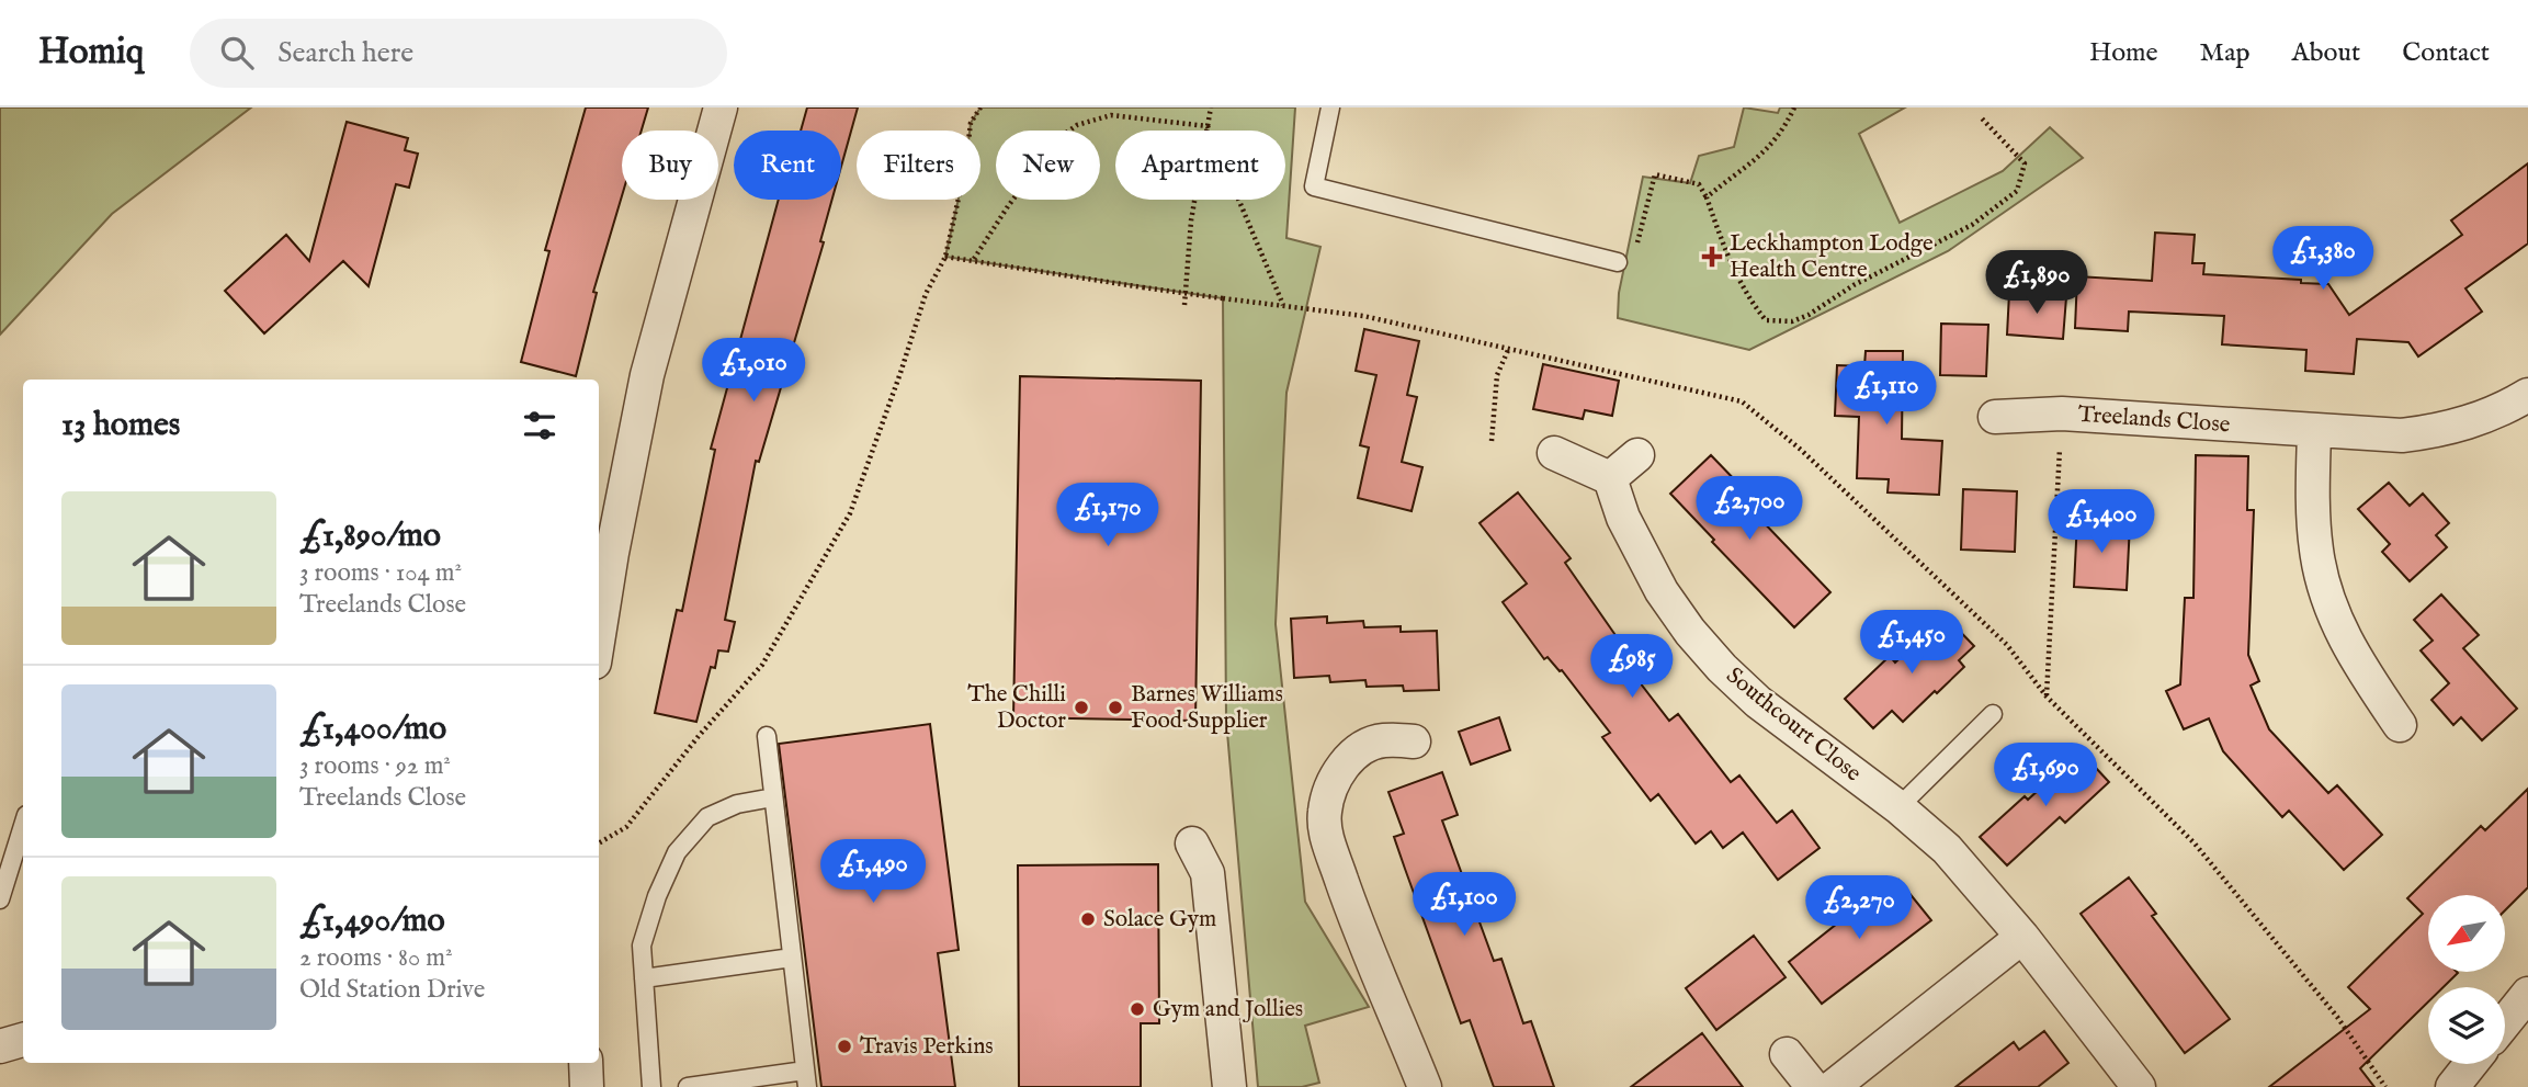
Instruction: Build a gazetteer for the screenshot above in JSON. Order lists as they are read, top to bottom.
{
  "streets": {
    "street": ["Treelands Close", "Southcourt Close"]
  },
  "places": {
    "health": ["Leckhampton Lodge Health Centre"],
    "other": [
      "The Chilli Doctor",
      "Barnes Williams Food Supplier",
      "Solace Gym",
      "Gym and Jollies",
      "Travis Perkins"
    ]
  },
  "north": "bottom left",
  "page": {
    "header": "Homiq",
    "search": "Search here",
    "nav": [
      "Home",
      "Map",
      "About",
      "Contact"
    ],
    "chip": [
      "Buy",
      "Rent",
      "Filters",
      "New",
      "Apartment"
    ],
    "price": [
      "£1,380",
      "£1,890",
      "£1,010",
      "£1,110",
      "£2,700",
      "£1,170",
      "£1,400",
      "£1,450",
      "£985",
      "£1,690",
      "£1,490",
      "£1,100",
      "£2,270"
    ],
    "heading": "13 homes",
    "list": [
      {
        "name": "£1,890/mo",
        "note": "3 rooms · 104 m² · Treelands Close"
      },
      {
        "name": "£1,400/mo",
        "note": "3 rooms · 92 m² · Treelands Close"
      },
      {
        "name": "£1,490/mo",
        "note": "2 rooms · 80 m² · Old Station Drive"
      }
    ]
  }
}
